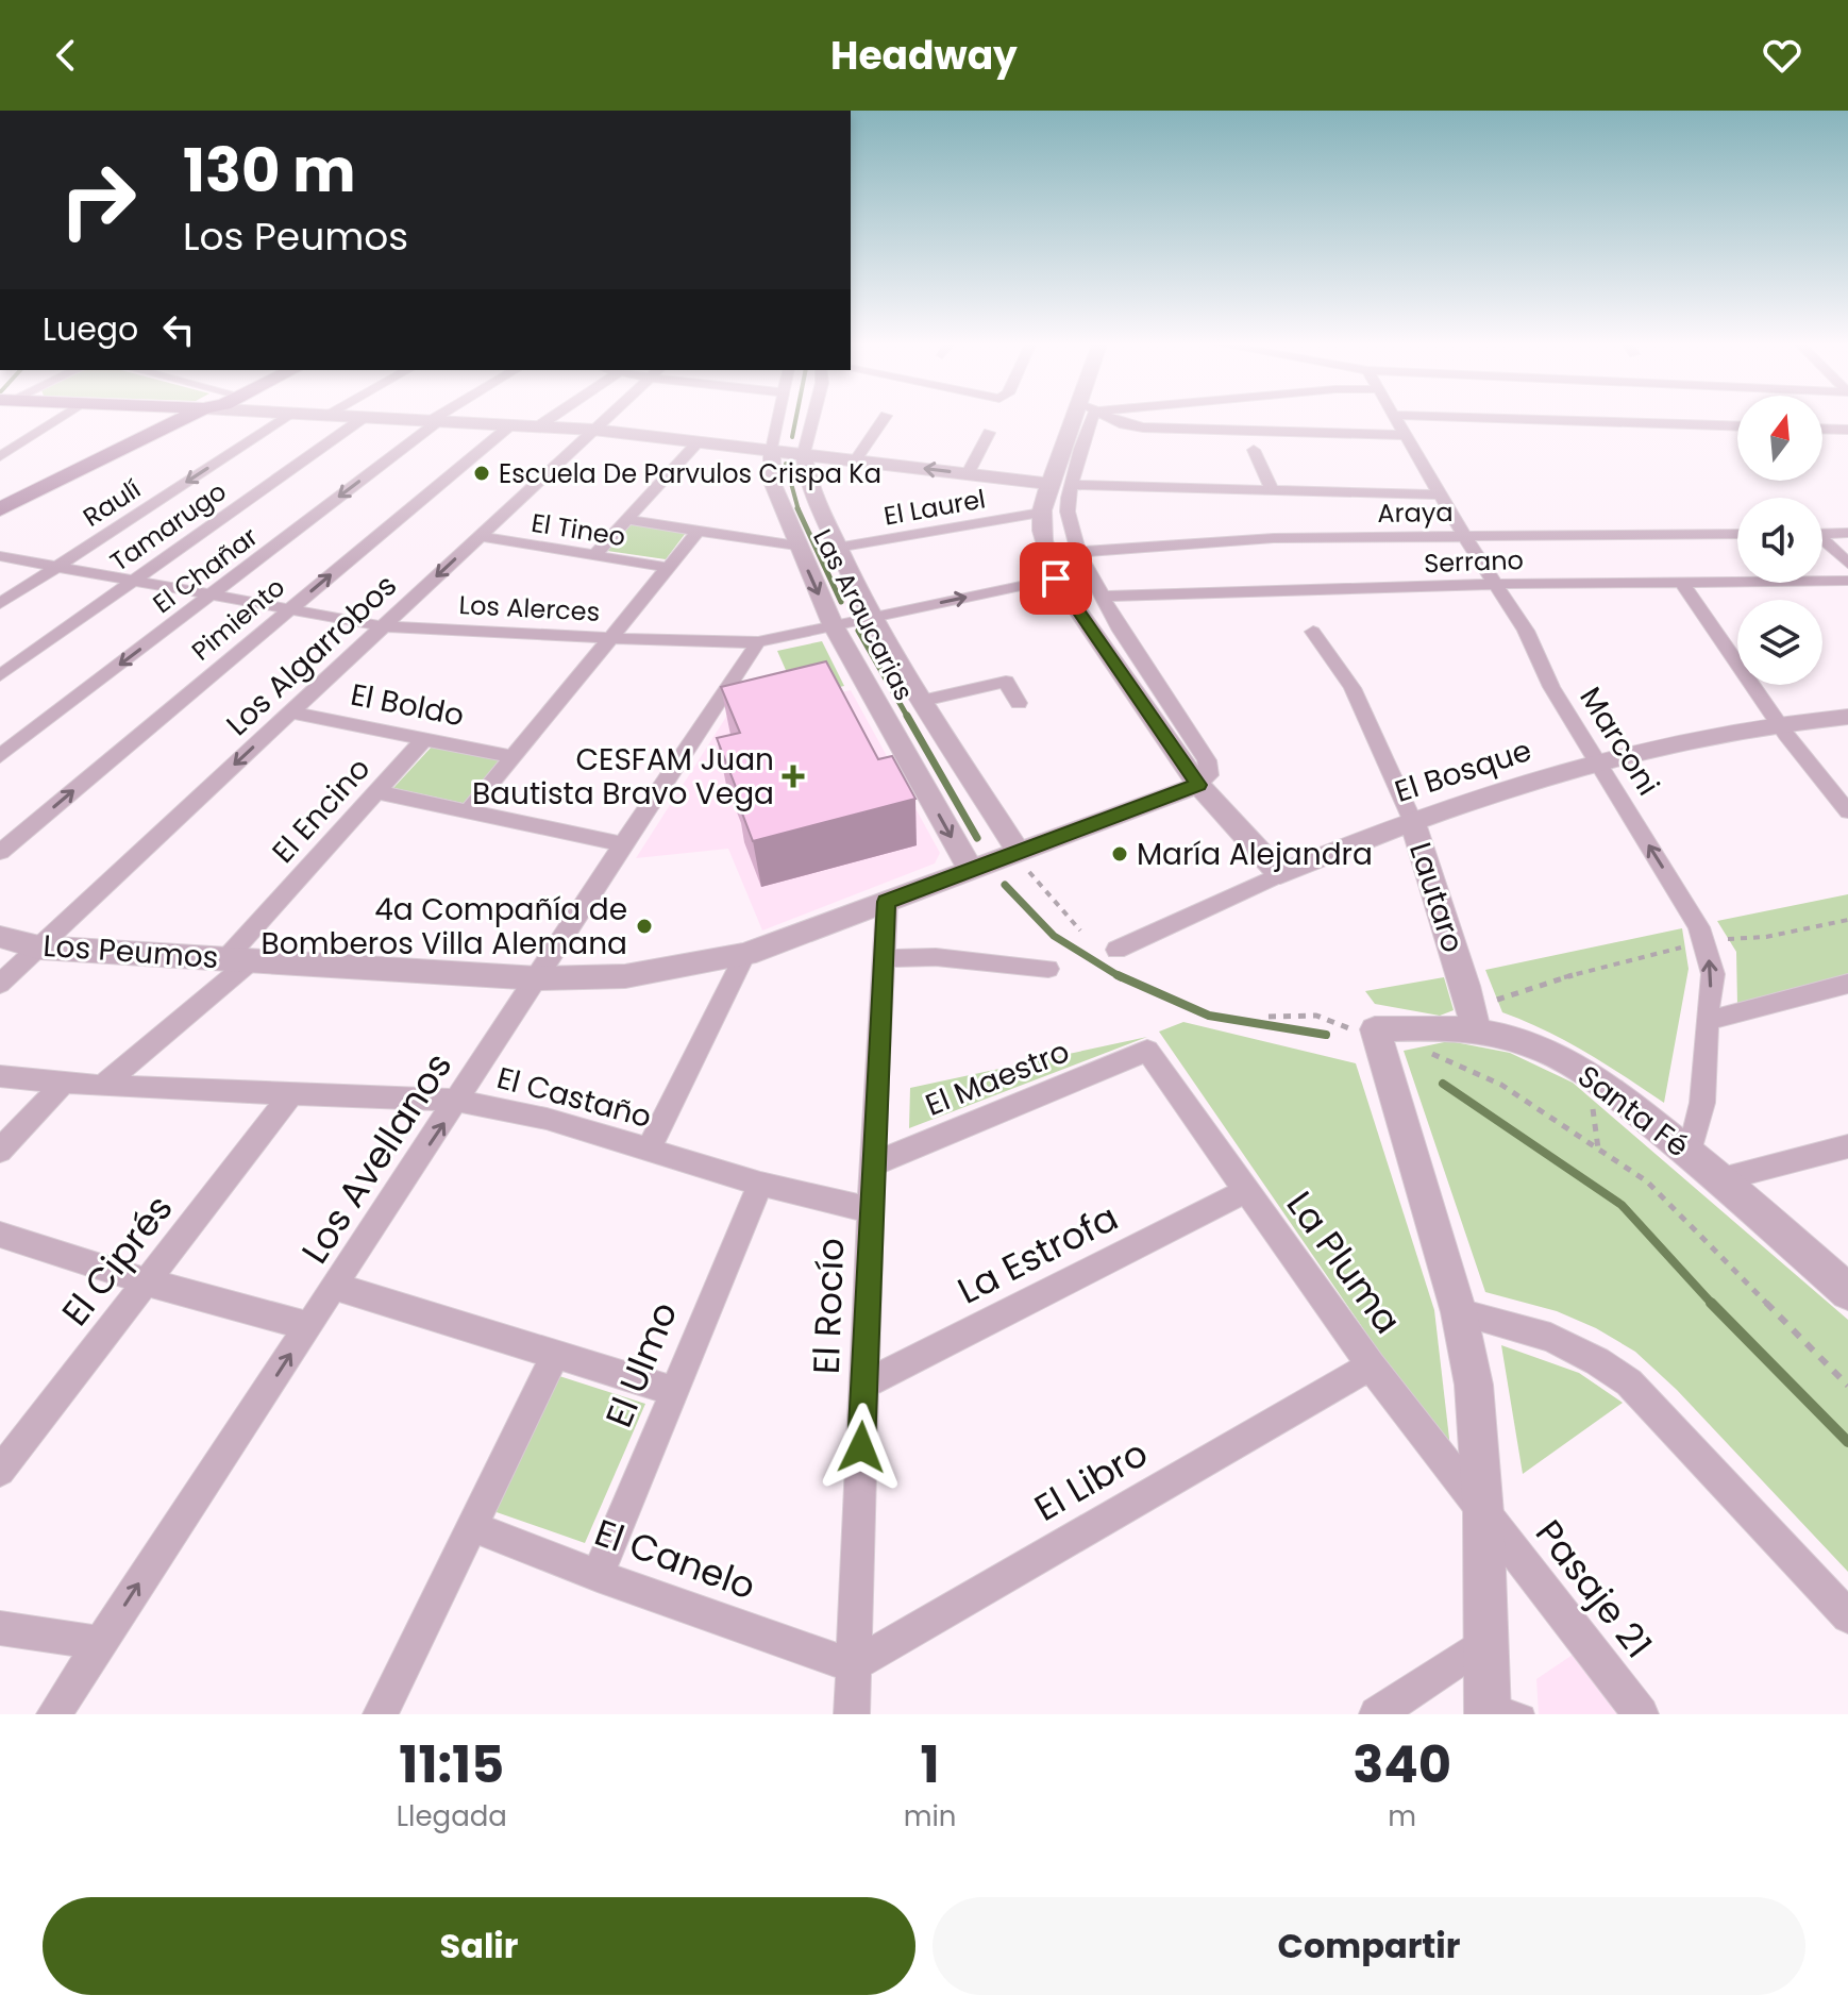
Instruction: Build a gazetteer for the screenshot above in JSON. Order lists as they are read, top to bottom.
{
  "streets": {
    "street": [
      "Raulí",
      "El Laurel",
      "Araya",
      "Tamarugo",
      "El Tineo",
      "Serrano",
      "El Chañar",
      "Los Alerces",
      "Las Araucarias",
      "Pimiento",
      "Los Algarrobos",
      "El Boldo",
      "Marconi",
      "El Bosque",
      "El Encino",
      "Lautaro",
      "Los Peumos",
      "El Maestro",
      "El Castaño",
      "Santa Fé",
      "Los Avellanos",
      "La Estrofa",
      "El Ciprés",
      "La Pluma",
      "El Rocío",
      "El Ulmo",
      "El Libro",
      "El Canelo",
      "Pasaje 21"
    ]
  },
  "crossings": [
    ["Raulí", "Los Alerces"],
    ["El Laurel", "Las Araucarias"],
    ["Araya", "Marconi"],
    ["Tamarugo", "Los Alerces"],
    ["El Tineo", "Las Araucarias"],
    ["El Tineo", "Los Algarrobos"],
    ["Serrano", "Marconi"],
    ["El Chañar", "Los Alerces"],
    ["Los Alerces", "Las Araucarias"],
    ["Los Alerces", "Pimiento"],
    ["Los Alerces", "Los Algarrobos"],
    ["Los Alerces", "Los Avellanos"],
    ["Las Araucarias", "Los Peumos"],
    ["Los Algarrobos", "El Boldo"],
    ["Los Algarrobos", "Los Peumos"],
    ["El Boldo", "El Encino"],
    ["Marconi", "El Bosque"],
    ["El Bosque", "Lautaro"],
    ["El Encino", "Los Peumos"],
    ["El Encino", "El Castaño"],
    ["Lautaro", "Santa Fé"],
    ["Los Peumos", "Los Avellanos"],
    ["Los Peumos", "El Rocío"],
    ["El Maestro", "La Pluma"],
    ["El Maestro", "El Rocío"],
    ["El Castaño", "Los Avellanos"],
    ["El Castaño", "El Ciprés"],
    ["El Castaño", "El Rocío"],
    ["El Castaño", "El Ulmo"],
    ["La Estrofa", "La Pluma"],
    ["La Estrofa", "El Rocío"],
    ["La Pluma", "El Libro"],
    ["La Pluma", "Pasaje 21"],
    ["El Rocío", "El Libro"],
    ["El Rocío", "El Canelo"],
    ["El Ulmo", "El Canelo"],
    ["El Libro", "El Canelo"]
  ],
  "one_way": [
    "Raulí",
    "El Chañar",
    "Pimiento",
    "Los Algarrobos",
    "Los Avellanos"
  ],
  "places": {
    "other": ["Escuela De Parvulos Crispa Ka", "María Alejandra", "4a Compañía de Bomberos Villa Alemana"],
    "health": ["CESFAM Juan Bautista Bravo Vega"]
  },
  "north": "top",
  "page": {
    "header": "Headway",
    "turn": ["130 m", "Los Peumos"],
    "then": "Luego",
    "eta": [
      "11:15",
      "Llegada",
      "1",
      "min",
      "340",
      "m"
    ],
    "buttons": ["Salir", "Compartir"]
  }
}
